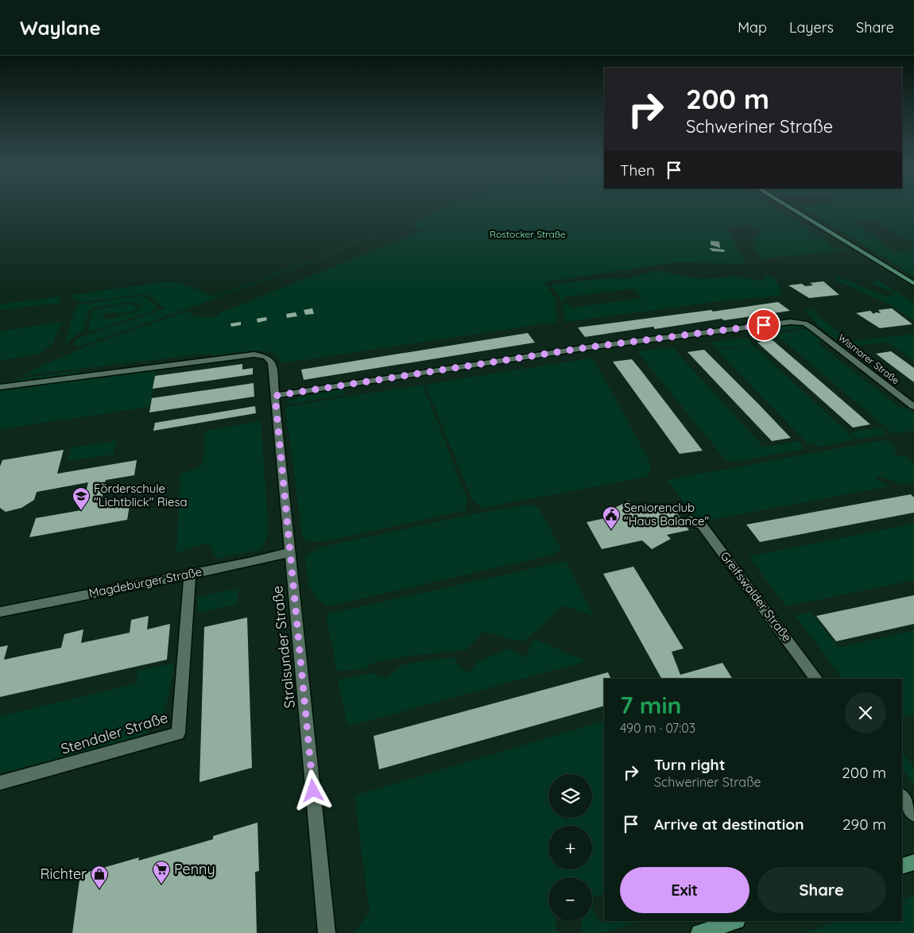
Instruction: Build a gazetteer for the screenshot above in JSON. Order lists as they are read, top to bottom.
{
  "streets": {
    "street": [
      "Wismarer Straße",
      "Magdeburger Straße",
      "Greifswalder Straße",
      "Stralsunder Straße",
      "Stendaler Straße"
    ]
  },
  "crossings": [
    ["Wismarer Straße", "Stralsunder Straße"],
    ["Magdeburger Straße", "Stralsunder Straße"],
    ["Magdeburger Straße", "Stendaler Straße"]
  ],
  "parks": ["Rostocker Straße"],
  "places": {
    "school or university": ["Förderschule \"Lichtblick\" Riesa"],
    "public building": ["Seniorenclub \"Haus Balance\""],
    "supermarket": ["Penny"],
    "shop": ["Richter"]
  },
  "page": {
    "header": "Waylane",
    "nav": ["Map", "Layers", "Share"],
    "turn": ["200 m", "Schweriner Straße"],
    "then": "Then",
    "heading": ["7 min", "490 m · 07:03"],
    "list": [
      {
        "name": "Turn right",
        "note": "Schweriner Straße",
        "value": "200 m"
      },
      {
        "name": "Arrive at destination",
        "value": "290 m"
      }
    ],
    "map_buttons": ["+", "−"],
    "buttons": ["Exit", "Share"]
  }
}
